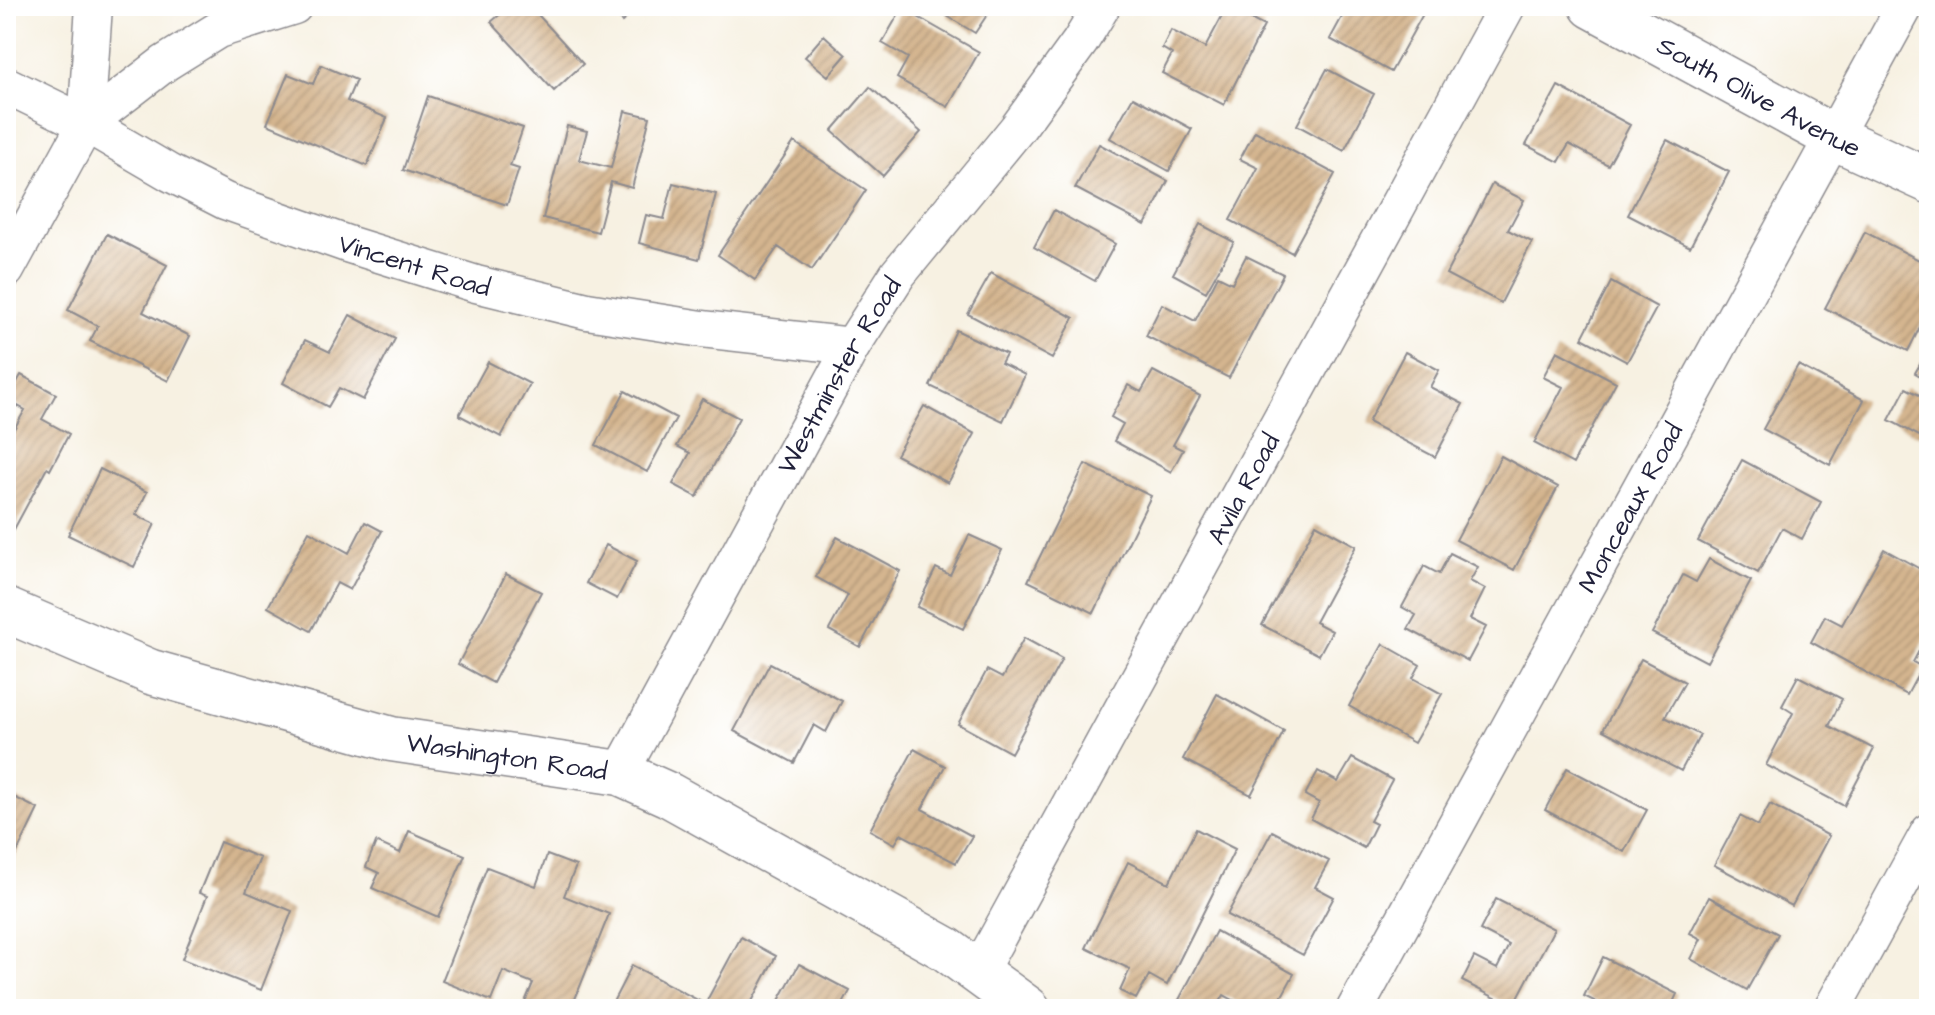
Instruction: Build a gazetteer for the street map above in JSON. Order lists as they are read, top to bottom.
{
  "streets": {
    "street": [
      "South Olive Avenue",
      "Vincent Road",
      "Westminster Road",
      "Avila Road",
      "Monceaux Road",
      "Washington Road"
    ]
  },
  "crossings": [
    ["South Olive Avenue", "Monceaux Road"],
    ["Vincent Road", "Westminster Road"],
    ["Westminster Road", "Washington Road"],
    ["Avila Road", "Washington Road"]
  ]
}
